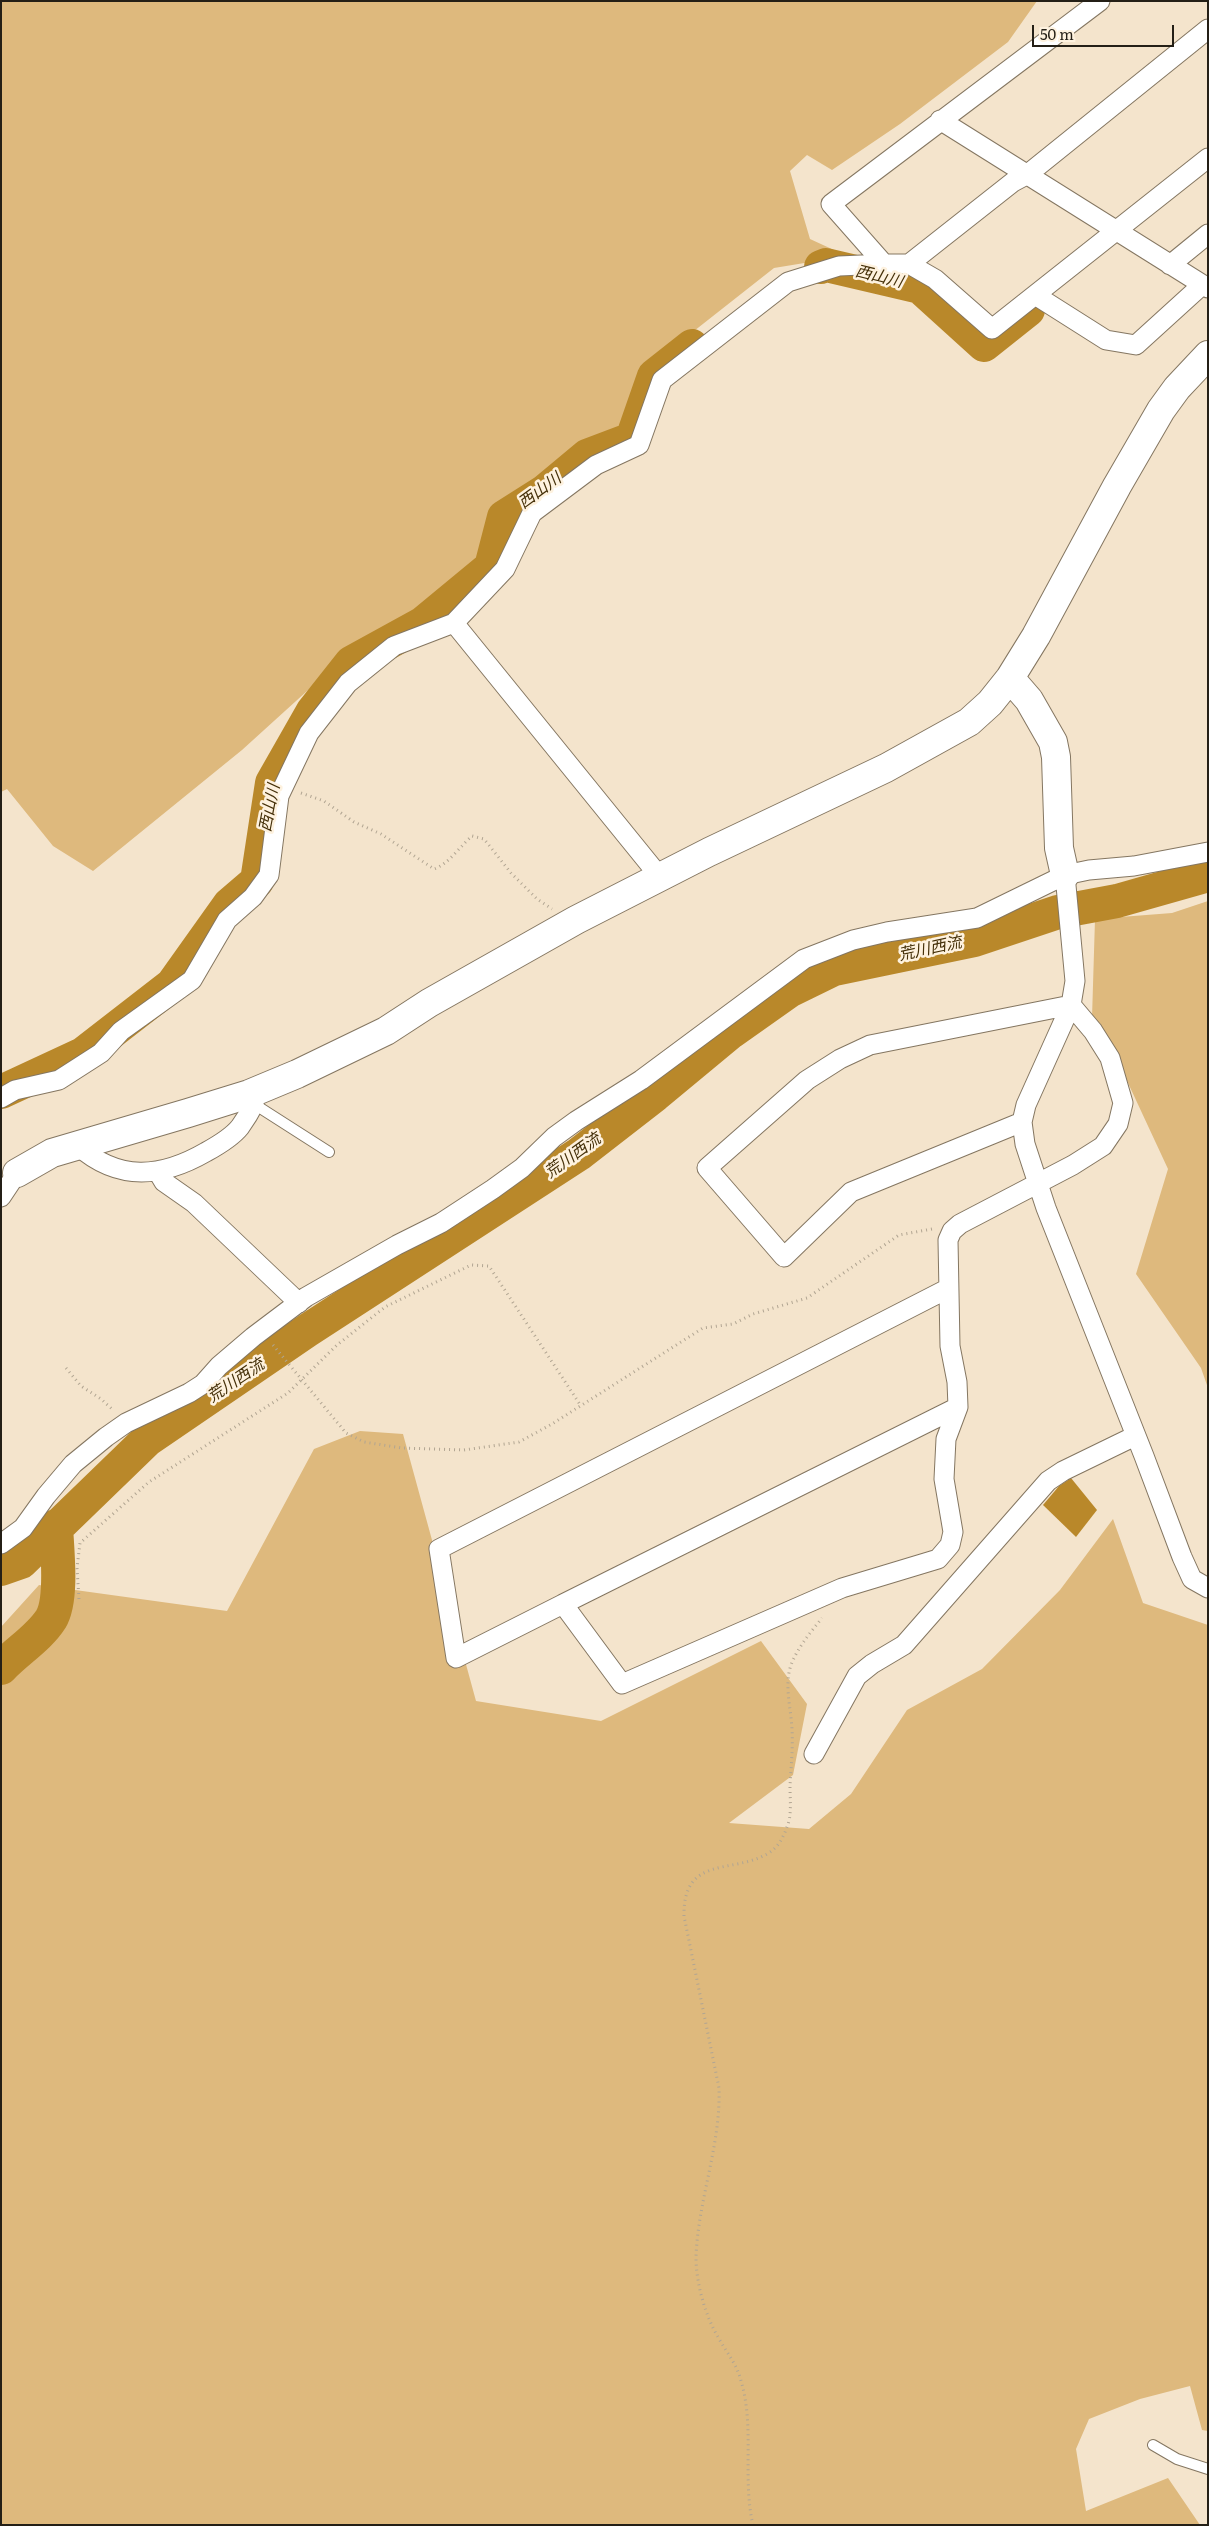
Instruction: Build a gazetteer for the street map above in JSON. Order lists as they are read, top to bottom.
{
  "water": ["西山川", "荒川西流"],
  "scale_bar": "50 m"
}
